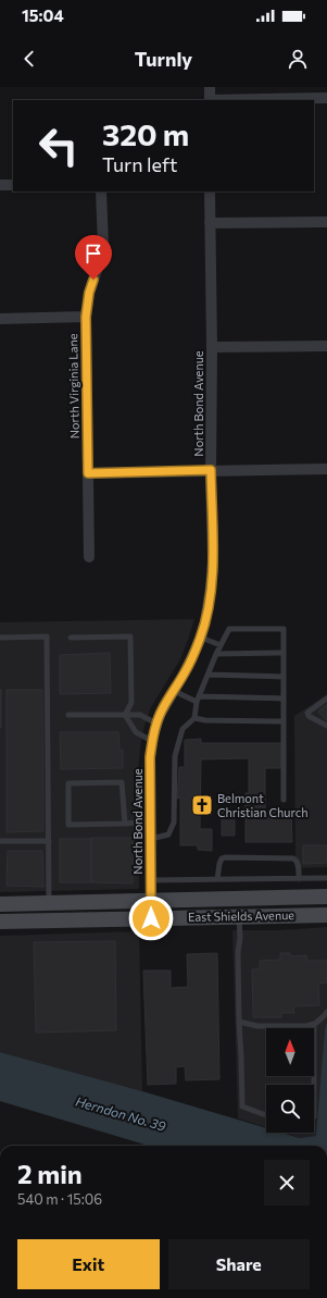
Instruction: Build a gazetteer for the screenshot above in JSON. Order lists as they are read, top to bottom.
{
  "streets": {
    "main road": ["East Shields Avenue"],
    "street": ["North Virginia Lane", "North Bond Avenue"]
  },
  "crossings": [
    ["North Bond Avenue", "East Shields Avenue"]
  ],
  "water": ["Herndon No. 39"],
  "places": {
    "church": ["Belmont Christian Church"]
  },
  "north": "top",
  "page": {
    "status": "15:04",
    "header": "Turnly",
    "turn": ["320 m", "Turn left"],
    "heading": ["2 min", "540 m · 15:06"],
    "buttons": ["Exit", "Share"]
  }
}
